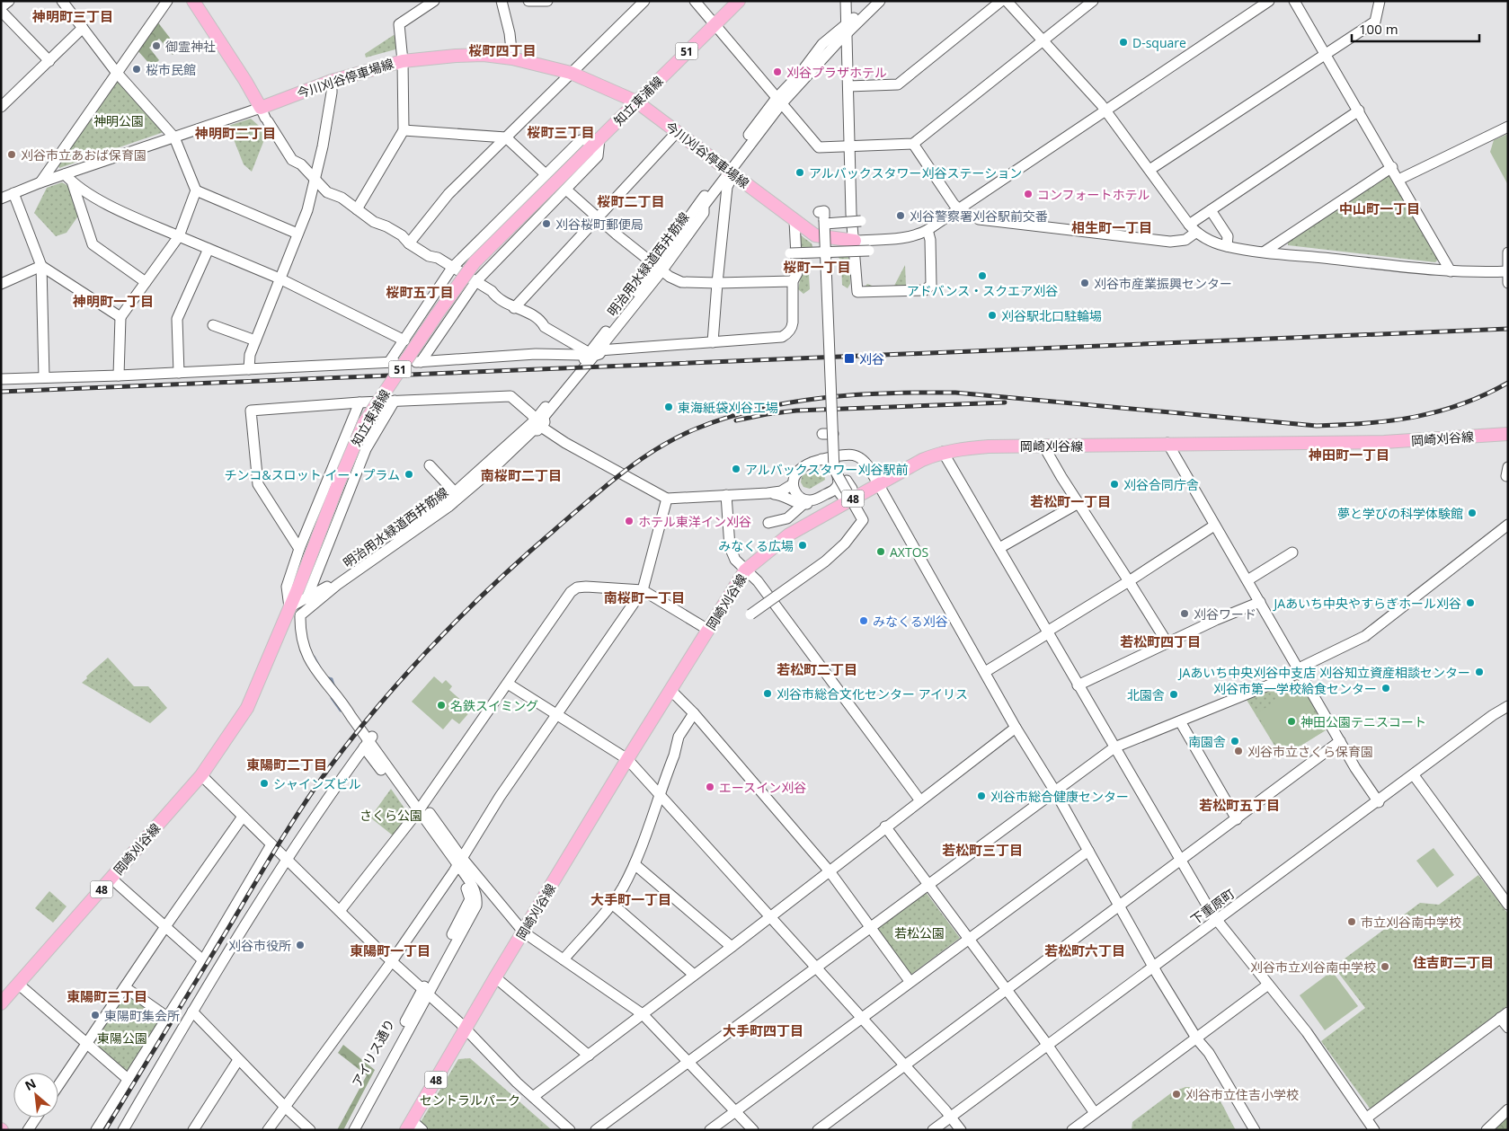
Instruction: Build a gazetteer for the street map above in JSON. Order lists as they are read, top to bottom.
{
  "streets": {
    "main road": [
      "51",
      "今川刈谷停車場線",
      "知立東浦線",
      "岡崎刈谷線",
      "48"
    ],
    "street": ["明治用水緑道西井筋線", "下重原町", "アイリス通り"]
  },
  "crossings": [
    ["今川刈谷停車場線", "知立東浦線"],
    ["今川刈谷停車場線", "明治用水緑道西井筋線"],
    ["知立東浦線", "岡崎刈谷線"]
  ],
  "districts": [
    "神明町三丁目",
    "桜町四丁目",
    "桜町三丁目",
    "神明町二丁目",
    "桜町二丁目",
    "中山町一丁目",
    "相生町一丁目",
    "桜町一丁目",
    "桜町五丁目",
    "神明町一丁目",
    "神田町一丁目",
    "南桜町二丁目",
    "若松町一丁目",
    "南桜町一丁目",
    "若松町四丁目",
    "若松町二丁目",
    "東陽町二丁目",
    "若松町五丁目",
    "若松町三丁目",
    "大手町一丁目",
    "東陽町一丁目",
    "若松町六丁目",
    "住吉町二丁目",
    "東陽町三丁目",
    "大手町四丁目"
  ],
  "parks": [
    "神明公園",
    "さくら公園",
    "若松公園",
    "東陽公園",
    "セントラルパーク"
  ],
  "places": {
    "other": [
      "D-square",
      "御霊神社",
      "桜市民館",
      "刈谷プラザホテル",
      "刈谷市立あおば保育園",
      "アルバックスタワー刈谷ステーション",
      "コンフォートホテル",
      "刈谷警察署刈谷駅前交番",
      "刈谷桜町郵便局",
      "アドバンス・スクエア刈谷",
      "刈谷市産業振興センター",
      "刈谷駅北口駐輪場",
      "東海紙袋刈谷工場",
      "アルバックスタワー刈谷駅前",
      "チンコ&スロット イー・プラム",
      "刈谷合同庁舎",
      "夢と学びの科学体験館",
      "ホテル東洋イン刈谷",
      "みなくる広場",
      "AXTOS",
      "JAあいち中央やすらぎホール刈谷",
      "刈谷ワード",
      "みなくる刈谷",
      "JAあいち中央刈谷中支店 刈谷知立資産相談センター",
      "刈谷市第一学校給食センター",
      "刈谷市総合文化センター アイリス",
      "北園舎",
      "名鉄スイミング",
      "神田公園テニスコート",
      "南園舎",
      "刈谷市立さくら保育園",
      "シャインズビル",
      "エースイン刈谷",
      "刈谷市総合健康センター",
      "市立刈谷南中学校",
      "刈谷市役所",
      "刈谷市立刈谷南中学校",
      "東陽町集会所",
      "刈谷市立住吉小学校"
    ],
    "transit": ["刈谷"]
  },
  "scale_bar": "100 m",
  "north": "top left"
}
